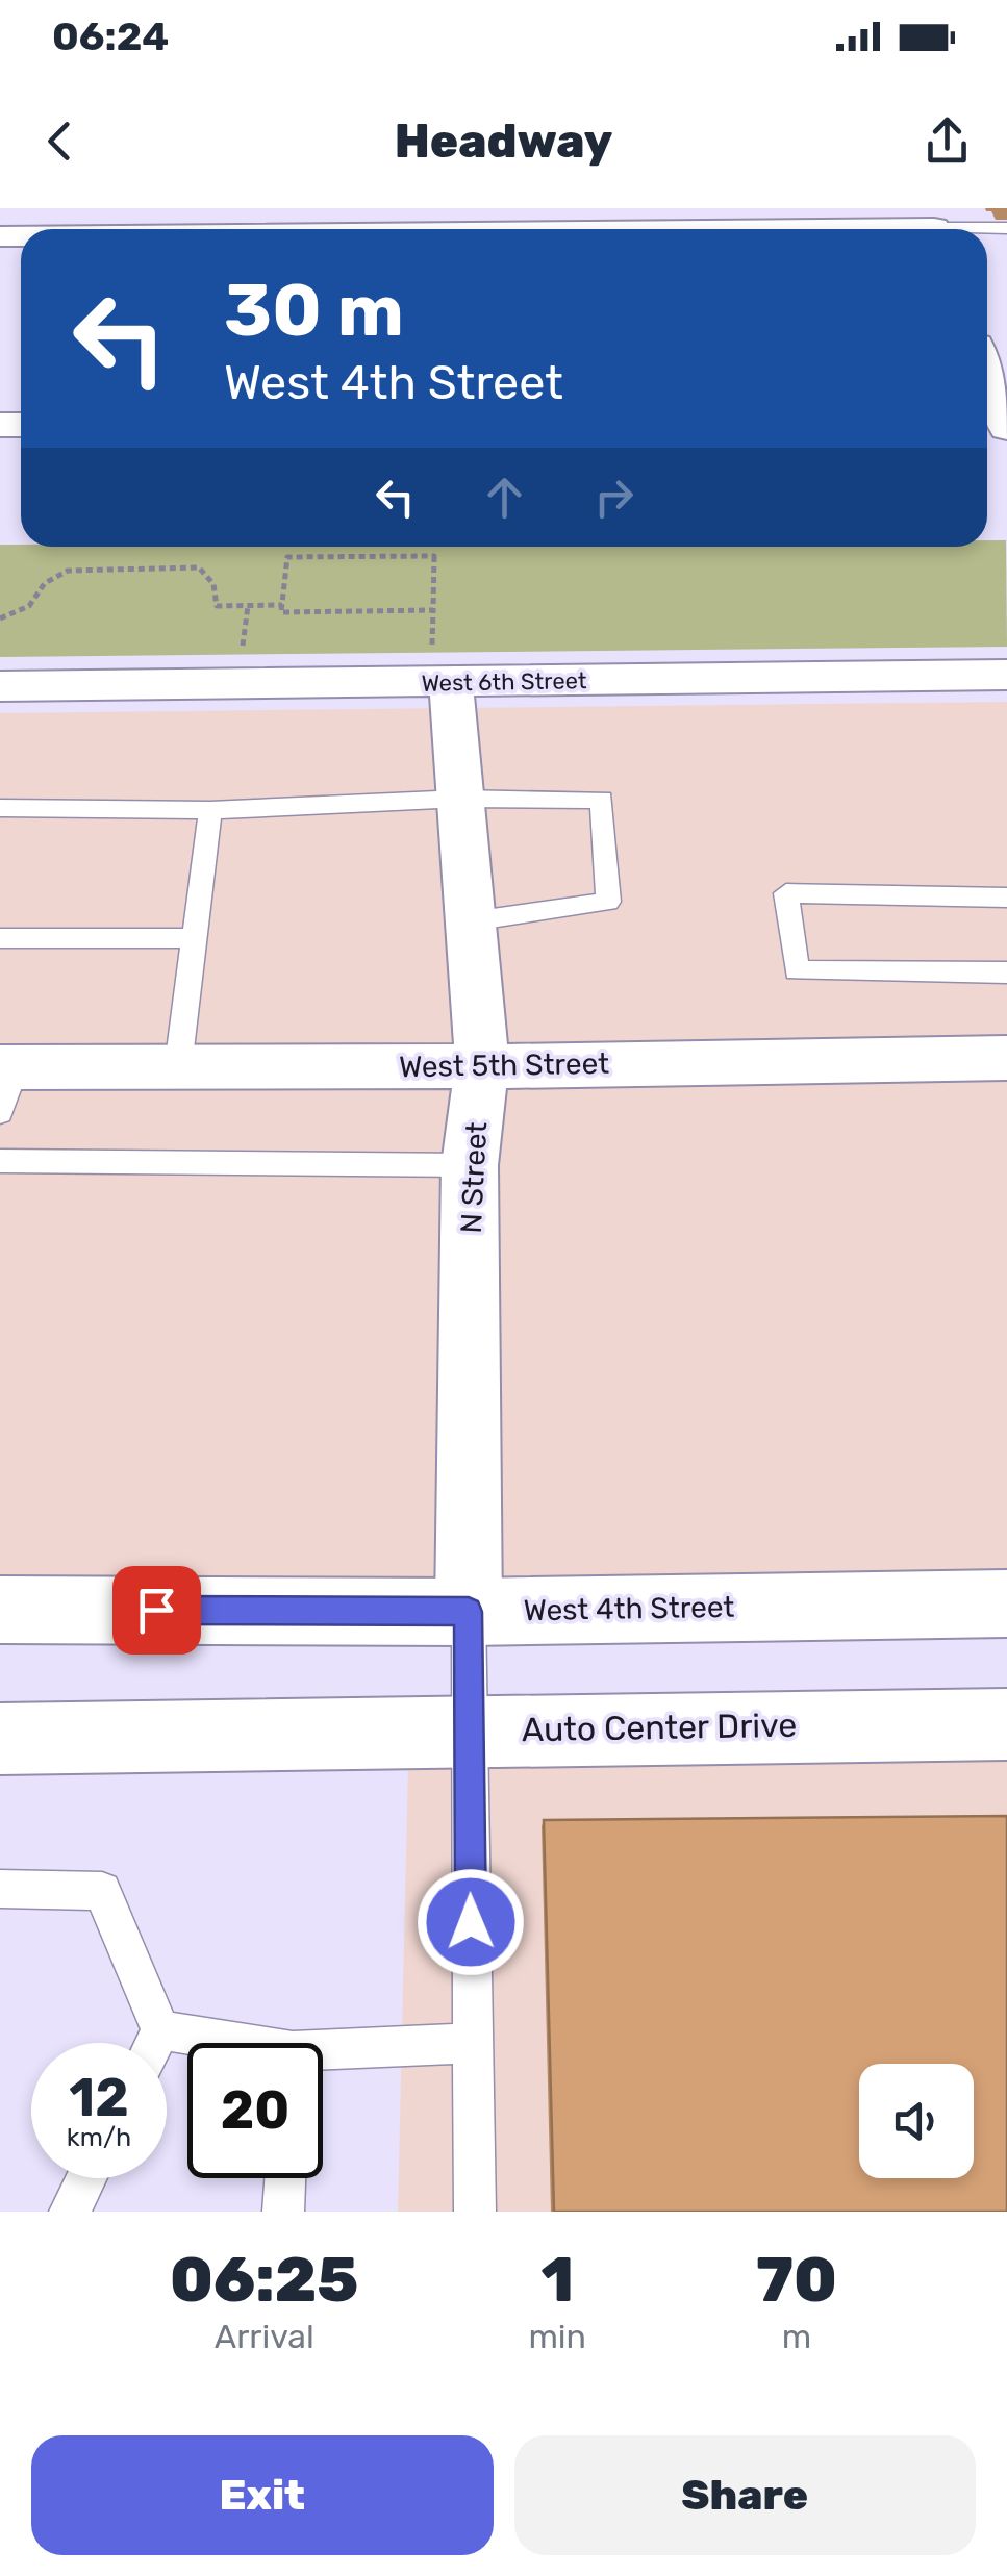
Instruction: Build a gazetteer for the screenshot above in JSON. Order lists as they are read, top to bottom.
{
  "streets": {
    "street": [
      "West 6th Street",
      "West 5th Street",
      "N Street",
      "West 4th Street",
      "Auto Center Drive"
    ]
  },
  "crossings": [
    ["West 6th Street", "N Street"],
    ["West 5th Street", "N Street"],
    ["N Street", "West 4th Street"]
  ],
  "page": {
    "status": "06:24",
    "header": "Headway",
    "turn": ["30 m", "West 4th Street"],
    "speed": "12 km/h",
    "limit": "20",
    "eta": [
      "06:25",
      "Arrival",
      "1",
      "min",
      "70",
      "m"
    ],
    "buttons": ["Exit", "Share"]
  }
}
